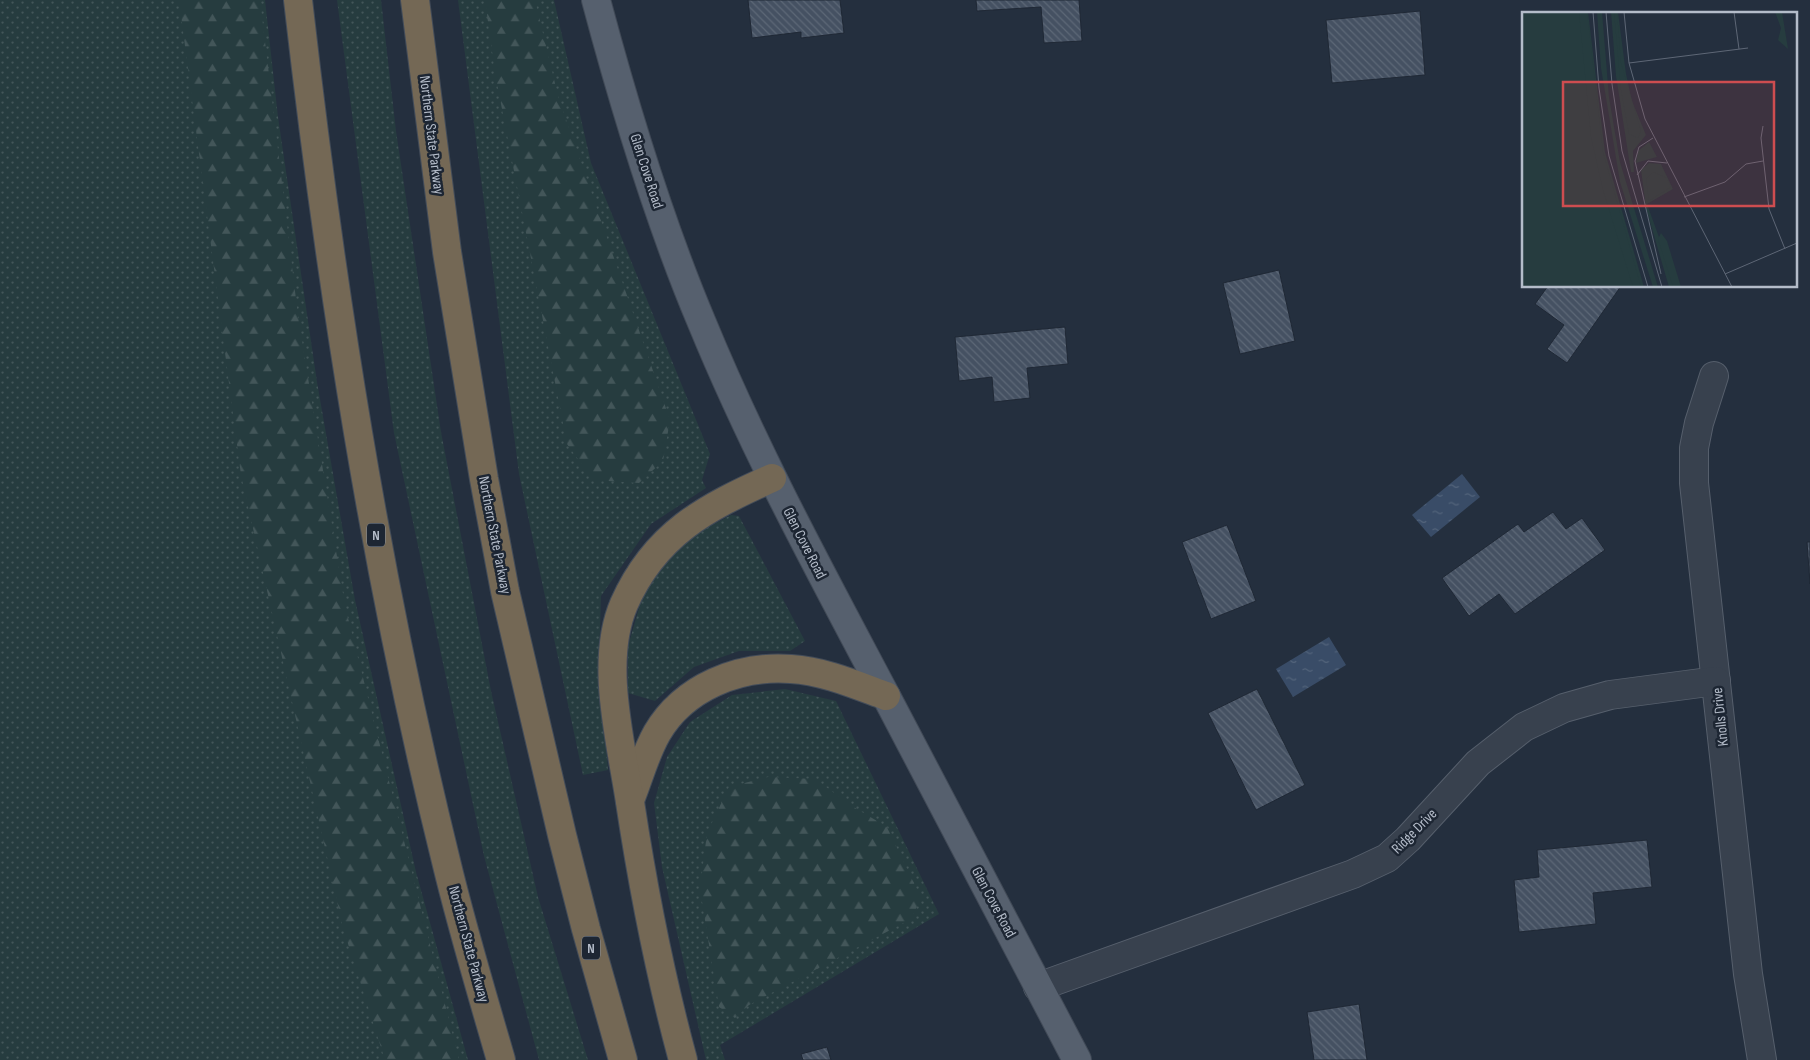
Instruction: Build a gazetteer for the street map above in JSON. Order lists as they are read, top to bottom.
{
  "streets": {
    "highway": ["Northern State Parkway", "N"],
    "main road": ["Glen Cove Road"],
    "street": ["Knolls Drive", "Ridge Drive"]
  },
  "crossings": [
    ["Glen Cove Road", "Ridge Drive"],
    ["Knolls Drive", "Ridge Drive"]
  ]
}
